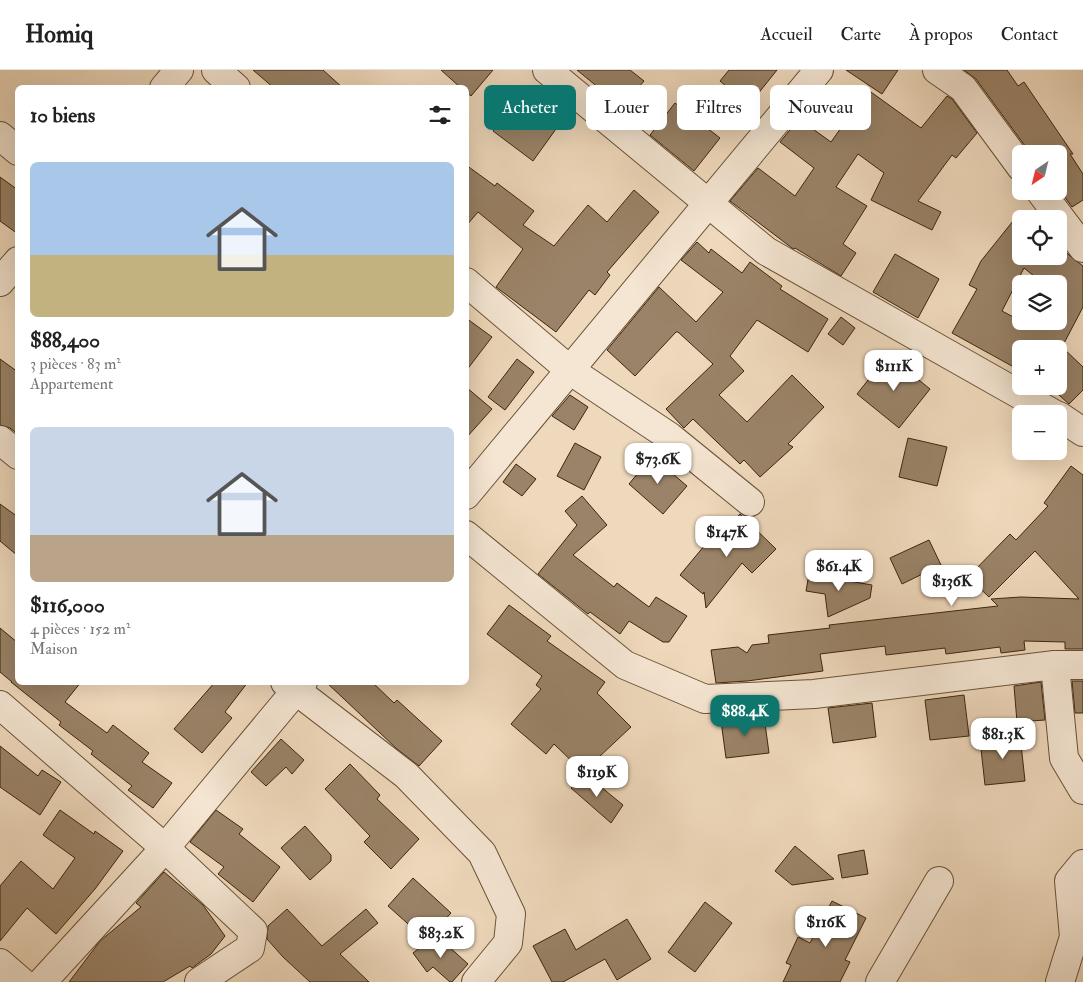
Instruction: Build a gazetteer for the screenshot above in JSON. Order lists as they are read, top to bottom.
{
  "north": "bottom left",
  "page": {
    "header": "Homiq",
    "nav": [
      "Accueil",
      "Carte",
      "À propos",
      "Contact"
    ],
    "chip": [
      "Acheter",
      "Louer",
      "Filtres",
      "Nouveau"
    ],
    "heading": "10 biens",
    "map_buttons": ["+", "−"],
    "list": [
      {
        "name": "$88,400",
        "note": "3 pièces · 83 m² · Appartement"
      },
      {
        "name": "$116,000",
        "note": "4 pièces · 152 m² · Maison"
      }
    ],
    "price": [
      "$111K",
      "$73.6K",
      "$147K",
      "$61.4K",
      "$136K",
      "$88.4K",
      "$81.3K",
      "$119K",
      "$116K",
      "$83.2K"
    ]
  }
}
